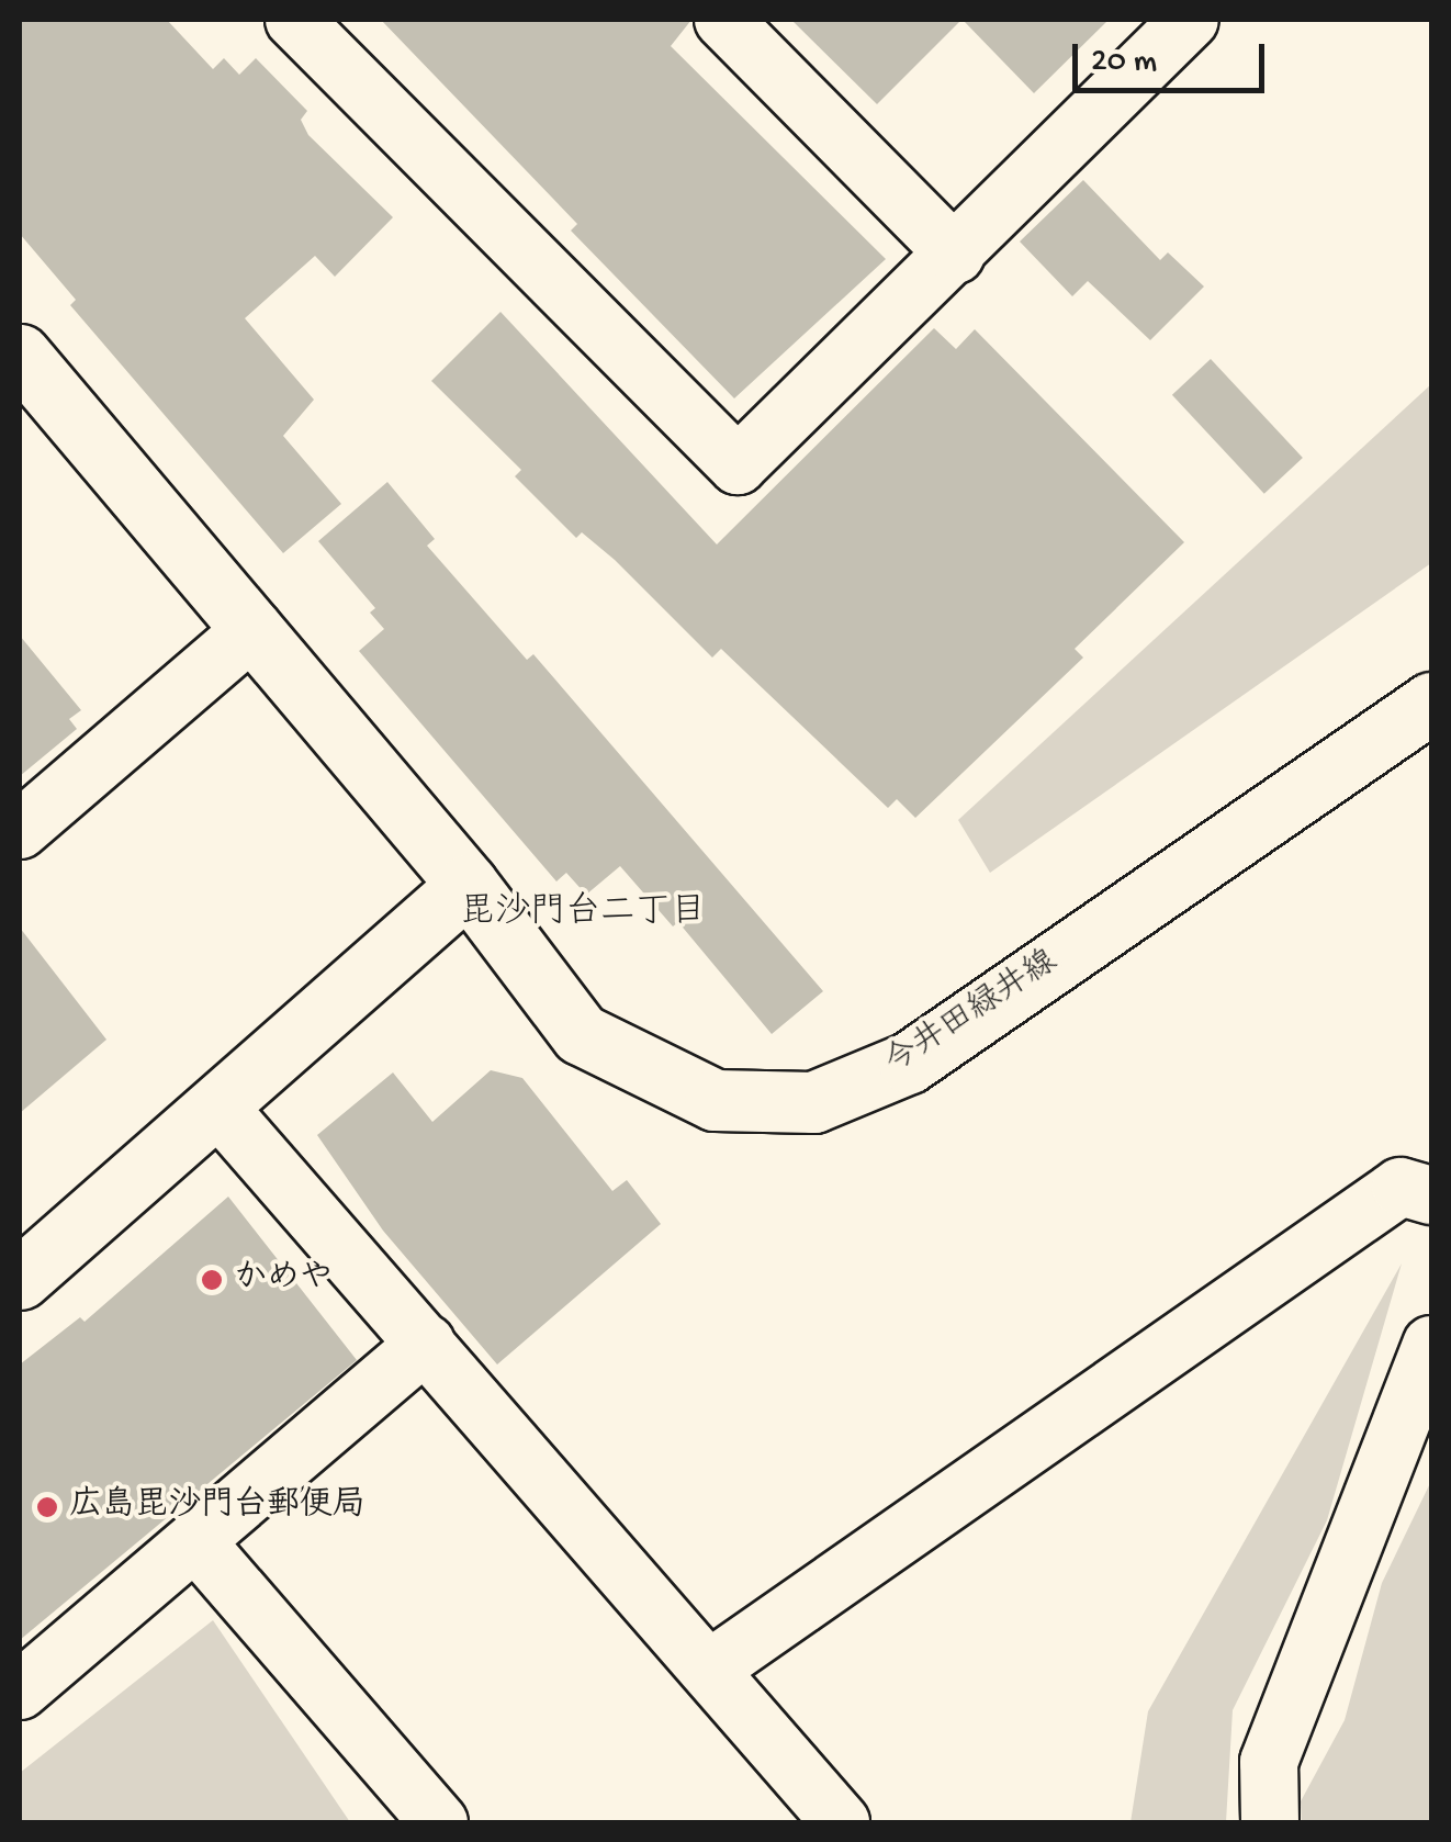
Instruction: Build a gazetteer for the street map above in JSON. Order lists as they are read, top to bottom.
{
  "streets": {
    "main road": ["今井田緑井線"]
  },
  "districts": ["毘沙門台二丁目"],
  "places": ["かめや", "広島毘沙門台郵便局"],
  "scale_bar": "20 m"
}
